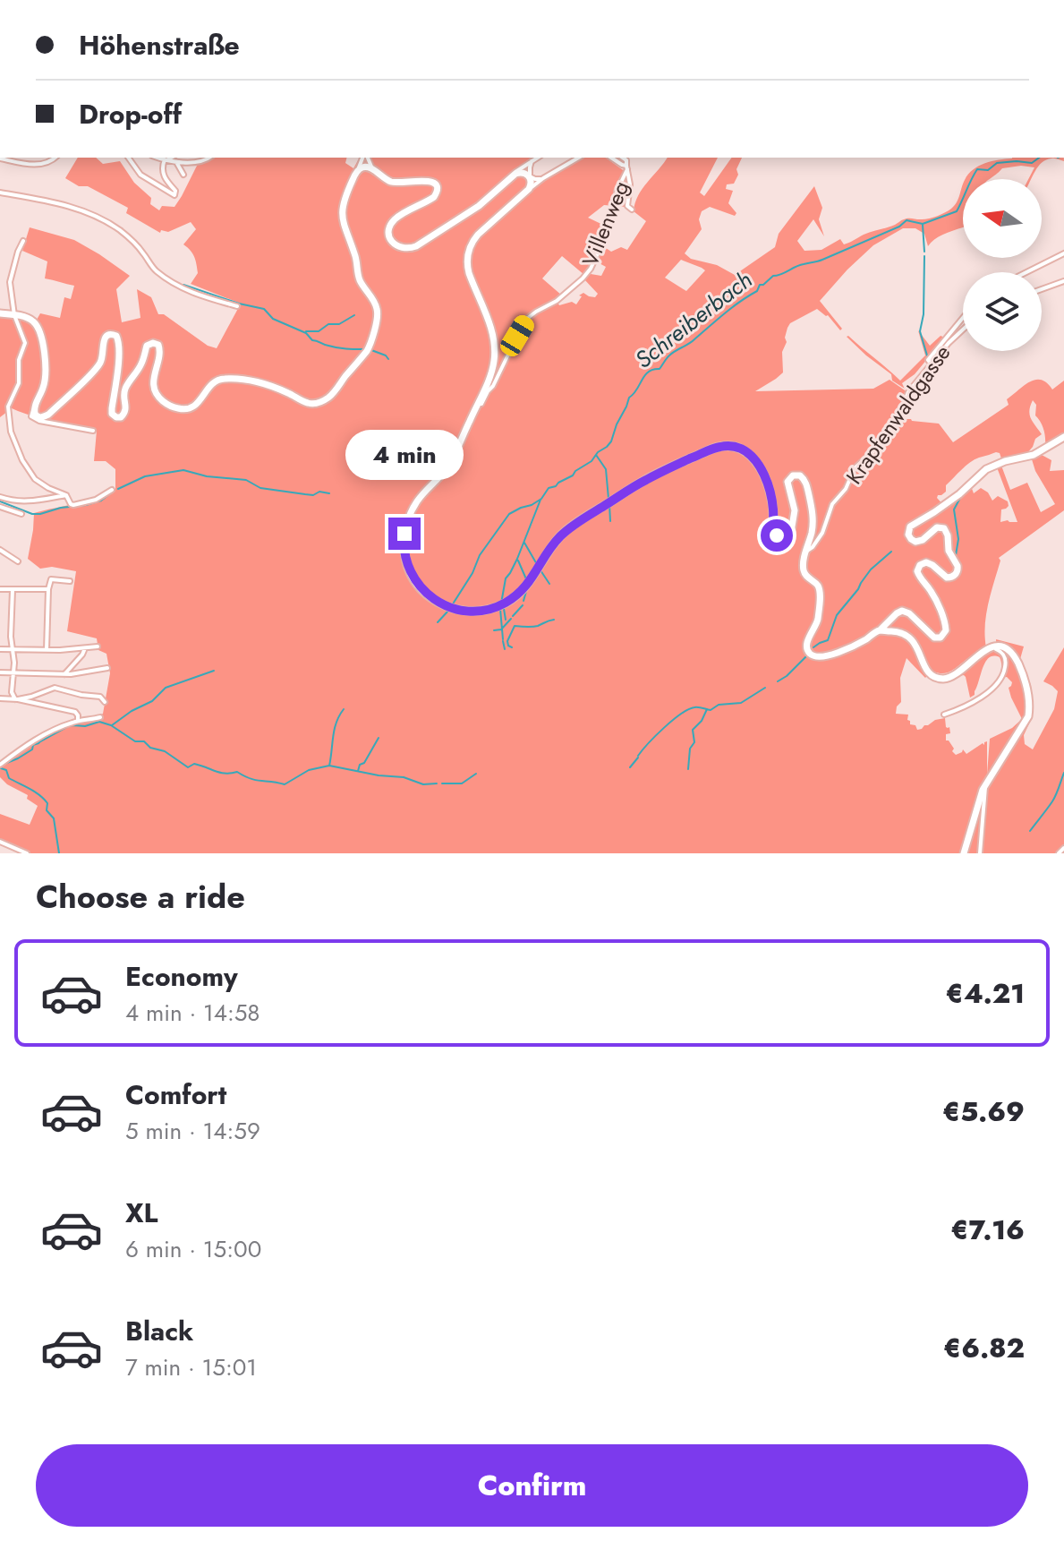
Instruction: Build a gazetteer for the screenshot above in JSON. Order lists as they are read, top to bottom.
{
  "streets": {
    "street": ["Villenweg", "Krapfenwaldgasse"]
  },
  "water": ["Schreiberbach"],
  "north": "left",
  "page": {
    "banner": ["Höhenstraße", "Drop-off"],
    "bubble": "4 min",
    "heading": "Choose a ride",
    "list": [
      {
        "name": "Economy",
        "note": "4 min · 14:58",
        "value": "€4.21"
      },
      {
        "name": "Comfort",
        "note": "5 min · 14:59",
        "value": "€5.69"
      },
      {
        "name": "XL",
        "note": "6 min · 15:00",
        "value": "€7.16"
      },
      {
        "name": "Black",
        "note": "7 min · 15:01",
        "value": "€6.82"
      }
    ],
    "buttons": "Confirm"
  }
}
